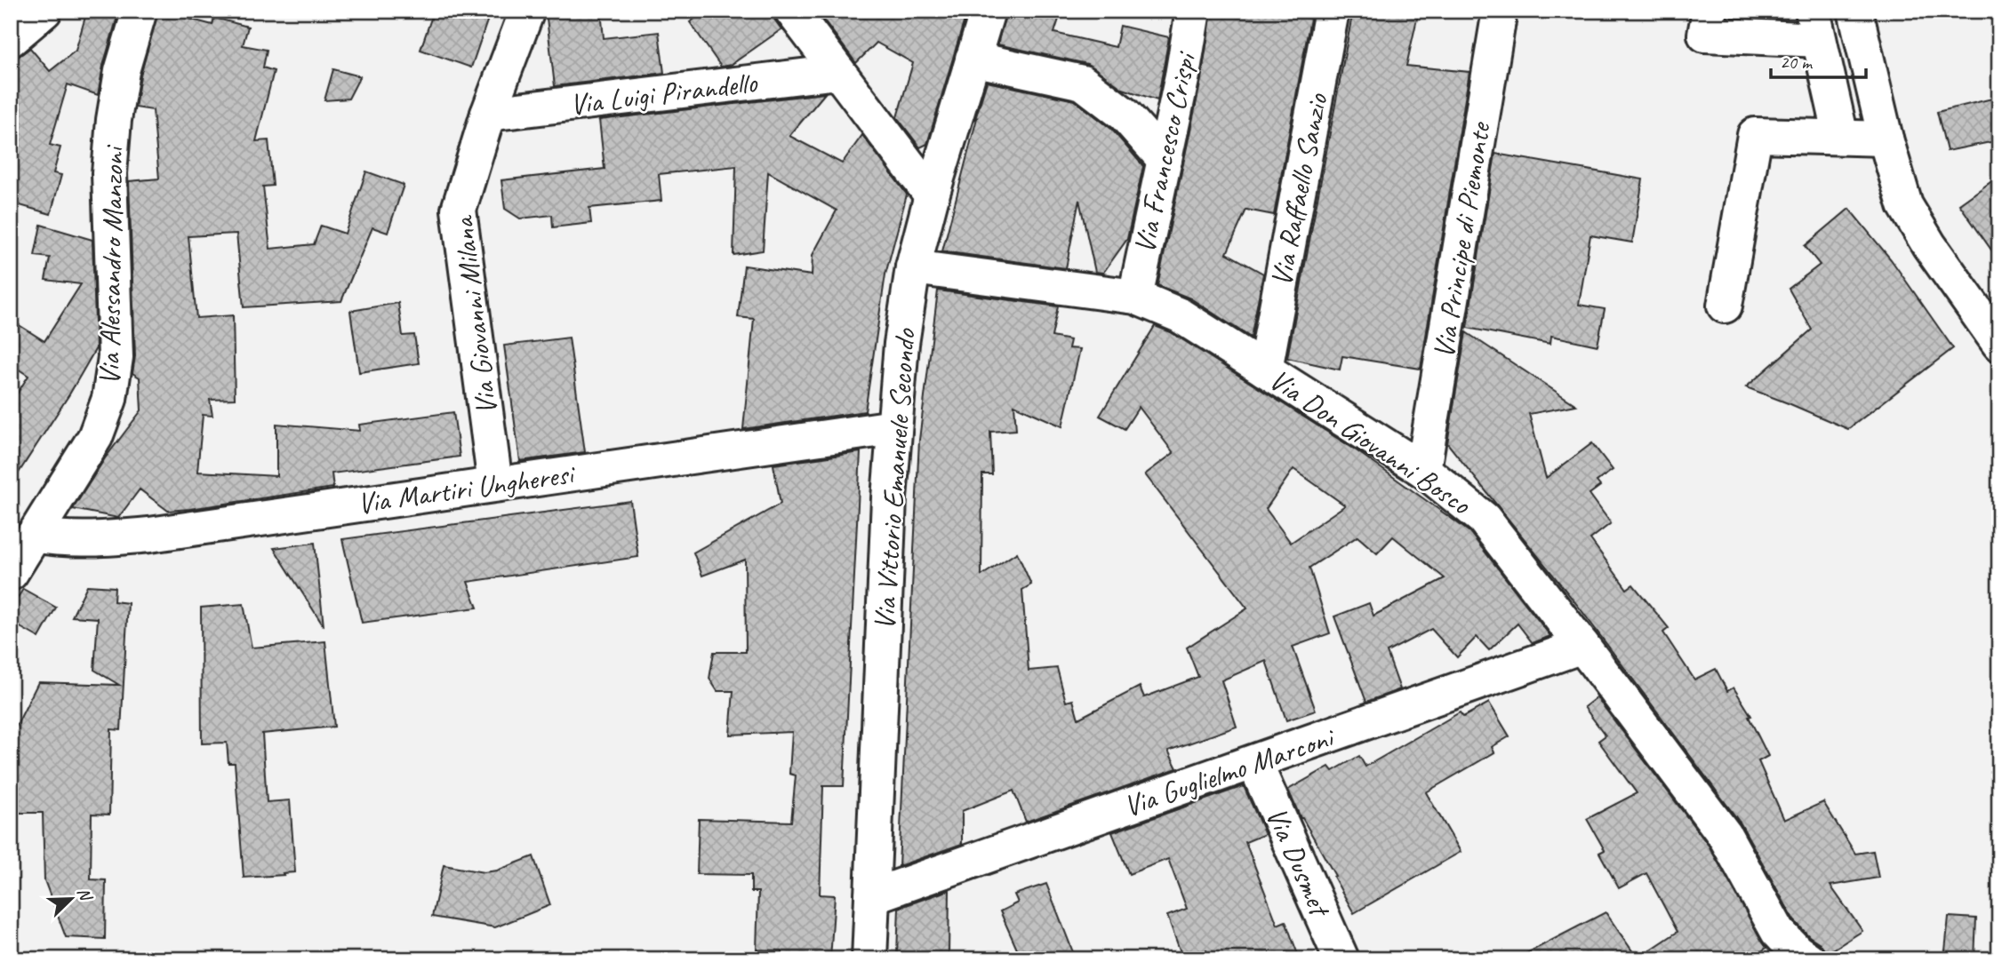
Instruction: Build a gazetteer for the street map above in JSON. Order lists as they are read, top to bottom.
{
  "streets": {
    "street": [
      "Via Luigi Pirandello",
      "Via Francesco Crispi",
      "Via Raffaello Sanzio",
      "Via Principe di Piemonte",
      "Via Alessandro Manzoni",
      "Via Giovanni Milana",
      "Via Don Giovanni Bosco",
      "Via Vittorio Emanuele Secondo",
      "Via Martiri Ungheresi",
      "Via Guglielmo Marconi",
      "Via Dusmet"
    ]
  },
  "crossings": [
    ["Via Luigi Pirandello", "Via Giovanni Milana"],
    ["Via Francesco Crispi", "Via Don Giovanni Bosco"],
    ["Via Raffaello Sanzio", "Via Don Giovanni Bosco"],
    ["Via Principe di Piemonte", "Via Don Giovanni Bosco"],
    ["Via Alessandro Manzoni", "Via Martiri Ungheresi"],
    ["Via Giovanni Milana", "Via Martiri Ungheresi"],
    ["Via Don Giovanni Bosco", "Via Vittorio Emanuele Secondo"],
    ["Via Don Giovanni Bosco", "Via Guglielmo Marconi"],
    ["Via Vittorio Emanuele Secondo", "Via Martiri Ungheresi"],
    ["Via Vittorio Emanuele Secondo", "Via Guglielmo Marconi"],
    ["Via Guglielmo Marconi", "Via Dusmet"]
  ],
  "scale_bar": "20 m",
  "north": "top right"
}
